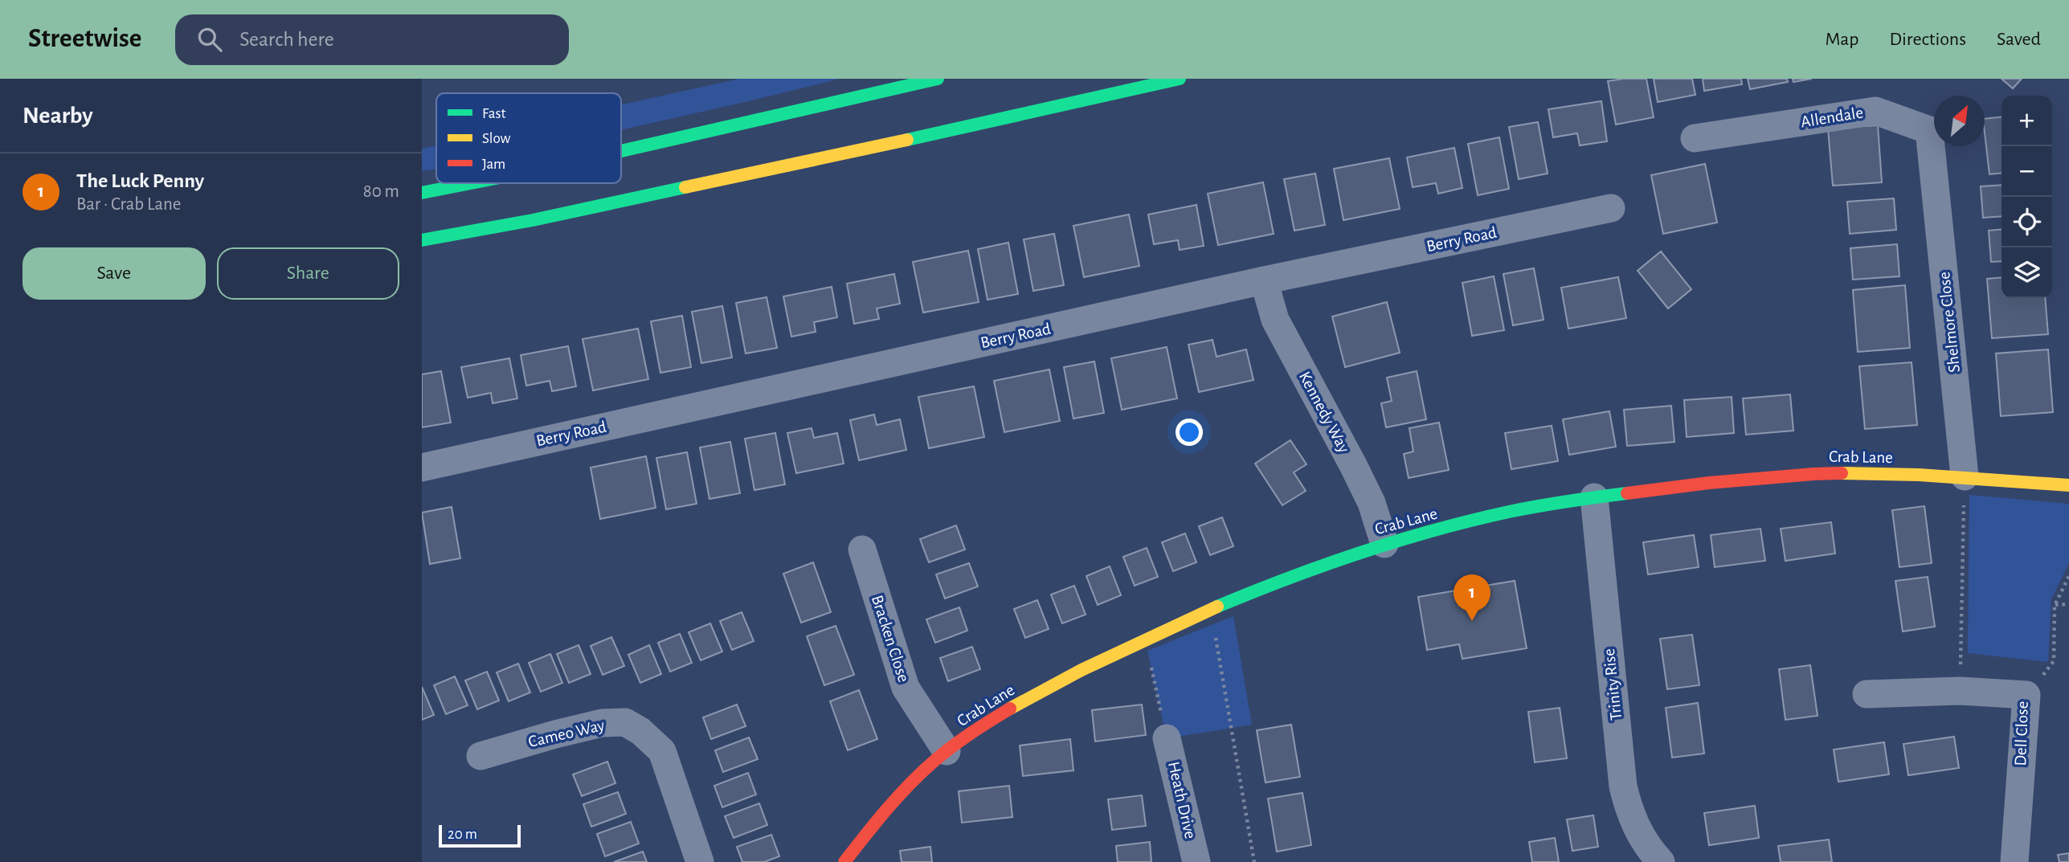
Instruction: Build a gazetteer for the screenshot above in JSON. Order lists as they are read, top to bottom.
{
  "streets": {
    "main road": ["Crab Lane"],
    "street": [
      "Allendale",
      "Berry Road",
      "Shelmore Close",
      "Kennedy Way",
      "Bracken Close",
      "Trinity Rise",
      "Cameo Way",
      "Dell Close",
      "Heath Drive"
    ]
  },
  "crossings": [
    ["Allendale", "Shelmore Close"],
    ["Berry Road", "Kennedy Way"],
    ["Shelmore Close", "Crab Lane"],
    ["Kennedy Way", "Crab Lane"],
    ["Crab Lane", "Bracken Close"],
    ["Crab Lane", "Trinity Rise"]
  ],
  "legend": ["Fast", "Slow", "Jam"],
  "scale_bar": "20 m",
  "north": "top right",
  "page": {
    "header": "Streetwise",
    "search": "Search here",
    "nav": ["Map", "Directions", "Saved"],
    "heading": "Nearby",
    "map_buttons": ["+", "−"],
    "list": [
      {
        "mark": "1",
        "name": "The Luck Penny",
        "note": "Bar · Crab Lane",
        "value": "80 m"
      }
    ],
    "buttons": ["Save", "Share"],
    "pins": "1",
    "scale": "20 m"
  }
}
